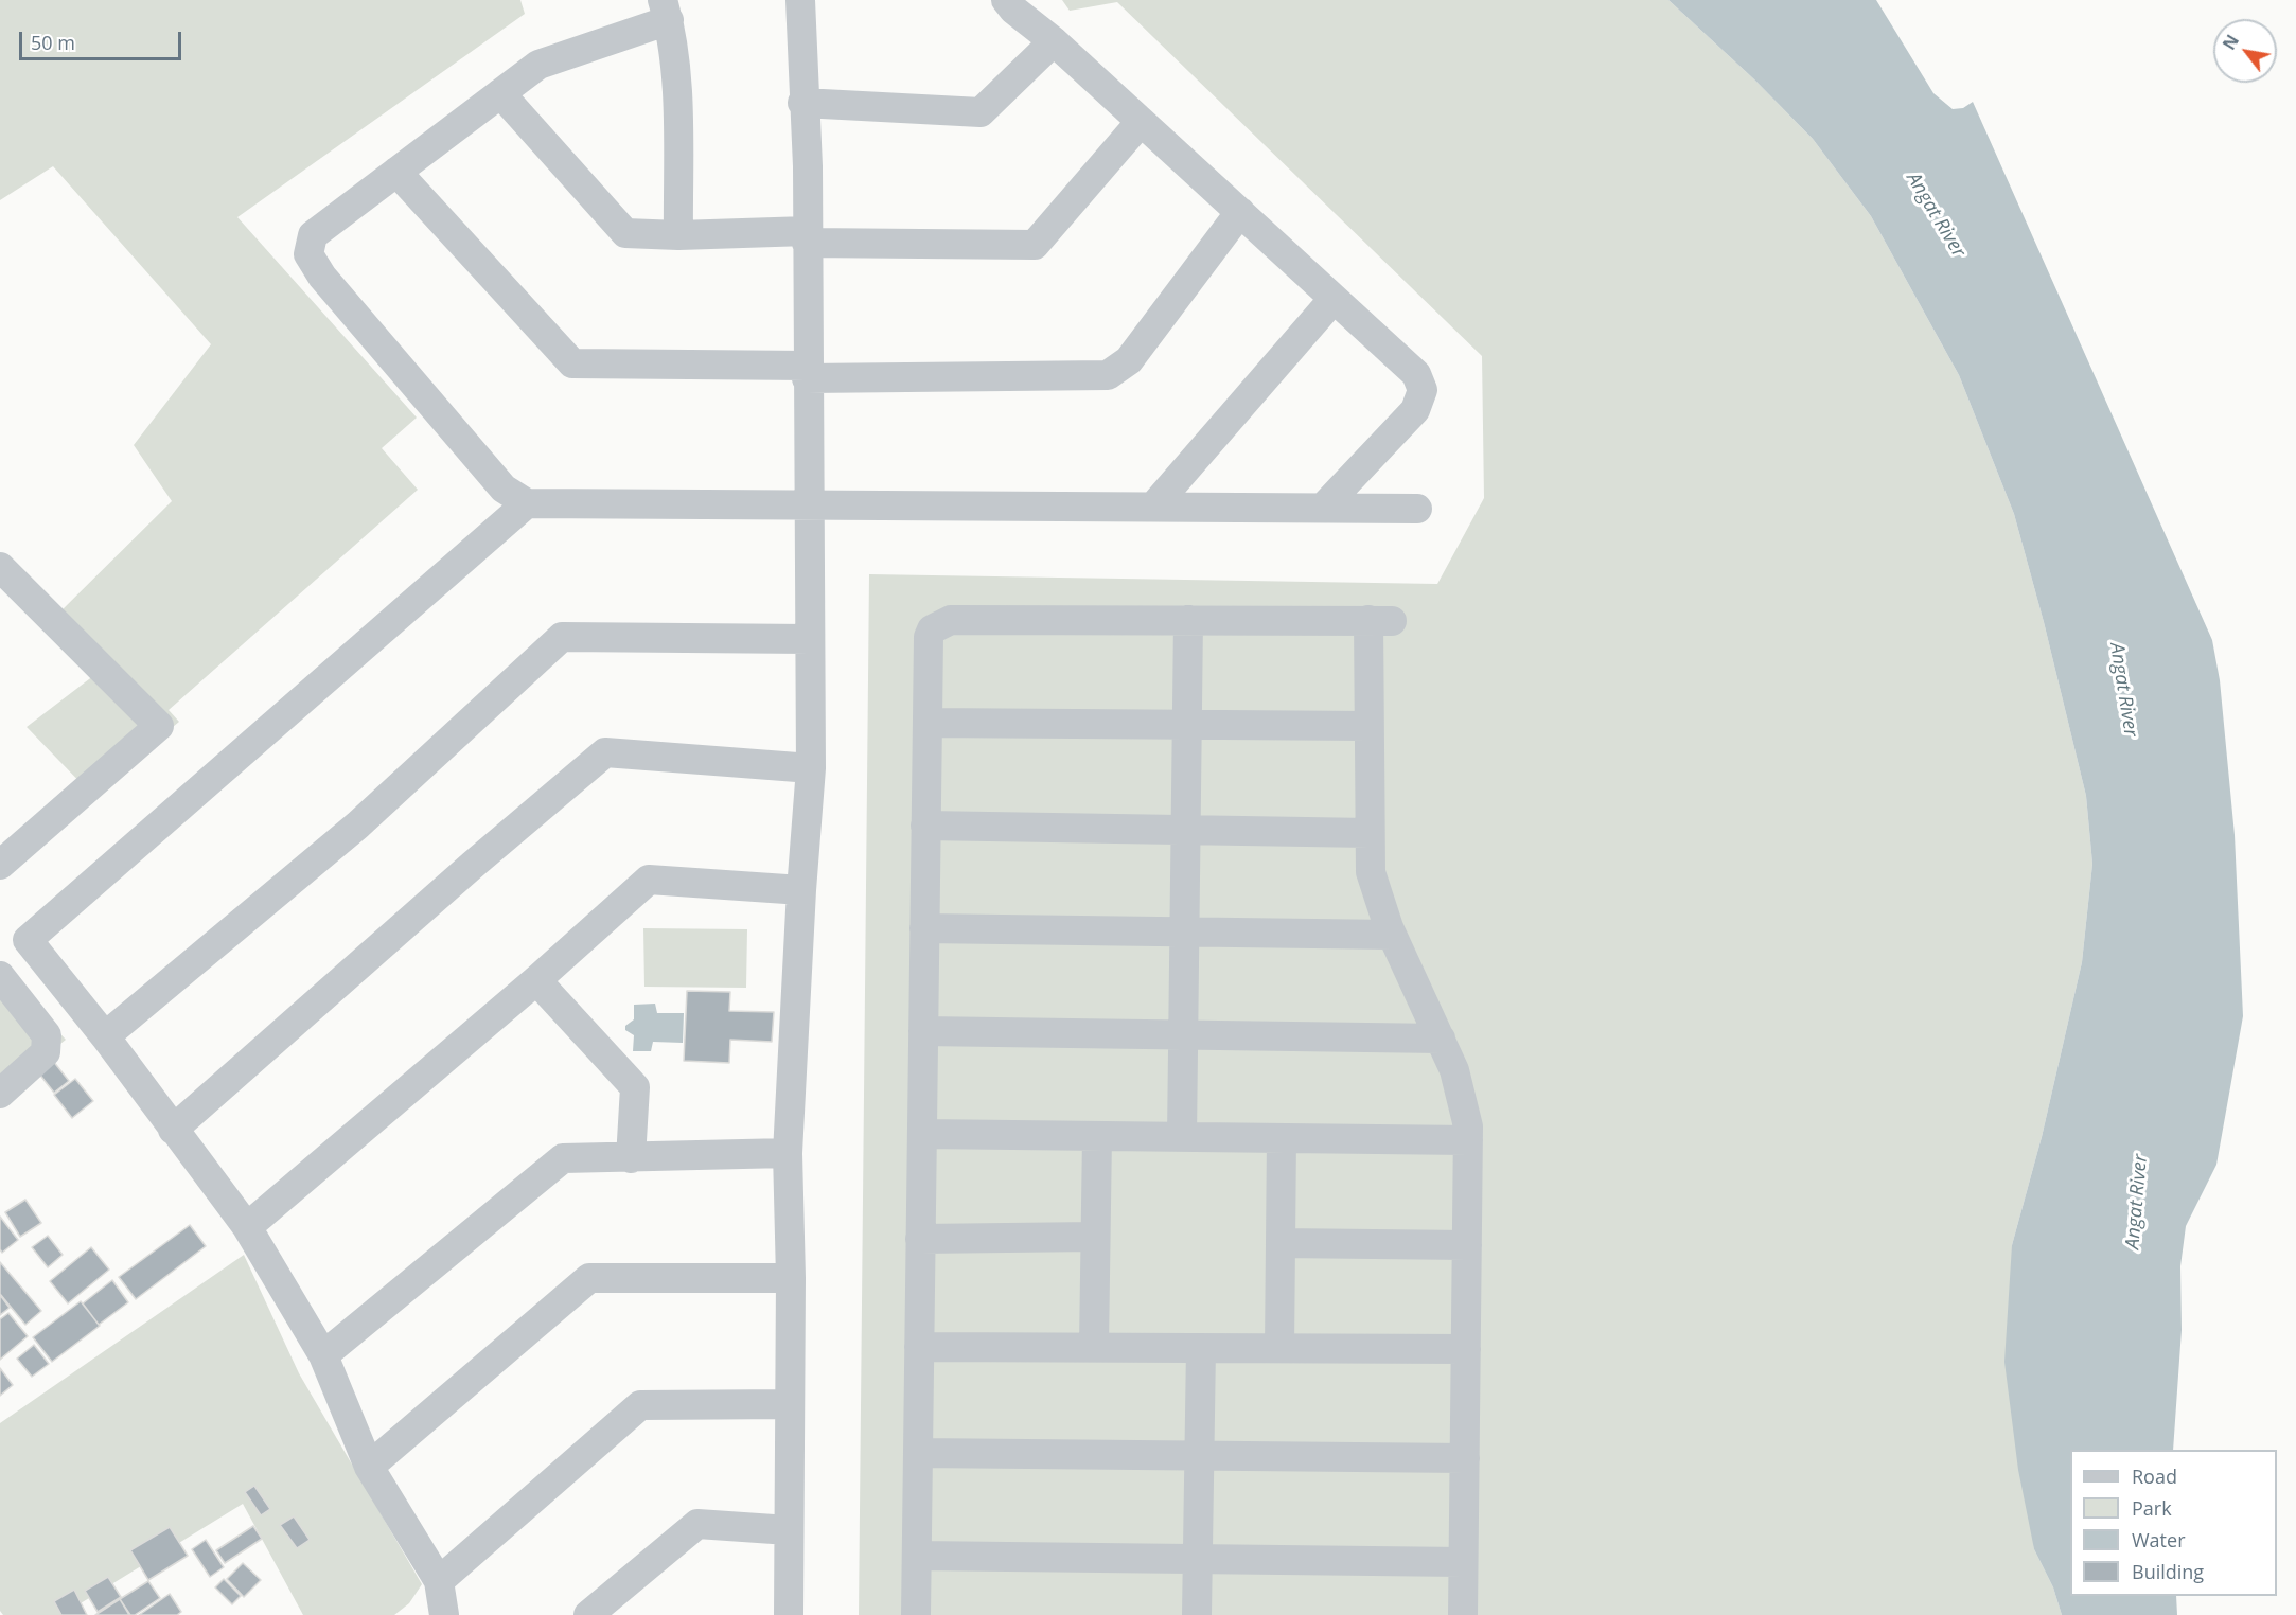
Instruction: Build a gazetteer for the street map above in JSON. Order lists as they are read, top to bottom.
{
  "water": ["Angat River"],
  "legend": [
    "Road",
    "Park",
    "Water",
    "Building"
  ],
  "scale_bar": "50 m",
  "north": "top left"
}
